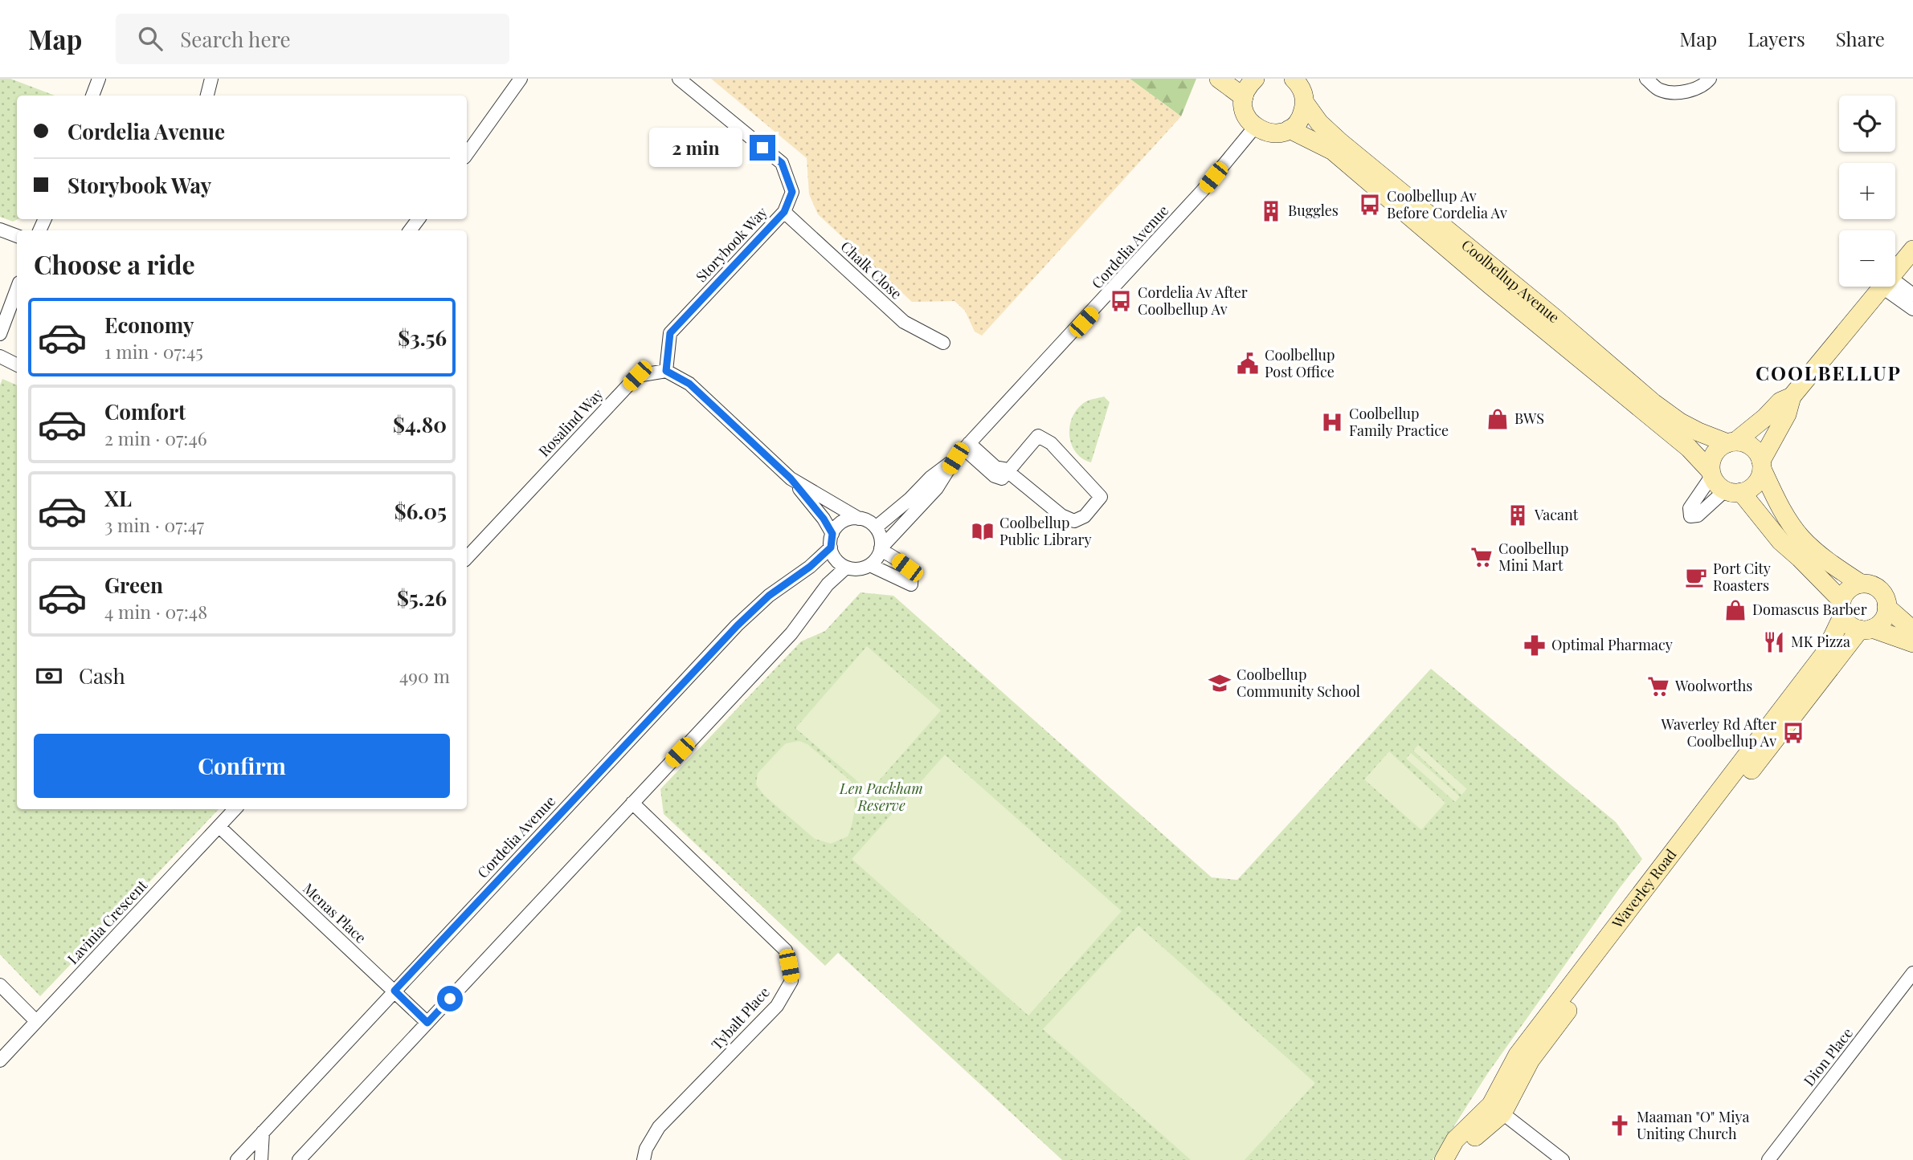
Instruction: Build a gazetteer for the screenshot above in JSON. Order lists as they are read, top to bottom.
{
  "streets": {
    "street": [
      "Storybook Way",
      "Cordelia Avenue",
      "Chalk Close",
      "Coolbellup Avenue",
      "Rosalind Way",
      "Waverley Road",
      "Menas Place",
      "Lavinia Crescent",
      "Tybalt Place",
      "Dion Place"
    ]
  },
  "crossings": [
    ["Storybook Way", "Chalk Close"],
    ["Storybook Way", "Rosalind Way"],
    ["Cordelia Avenue", "Menas Place"],
    ["Menas Place", "Lavinia Crescent"]
  ],
  "districts": ["COOLBELLUP"],
  "parks": ["Len Packham Reserve"],
  "places": {
    "bus stop": ["Coolbellup Av Before Cordelia Av", "Cordelia Av After Coolbellup Av", "Waverley Rd After Coolbellup Av"],
    "building": ["Buggles", "Vacant"],
    "public building": ["Coolbellup Post Office"],
    "shop": ["BWS", "Domascus Barber"],
    "hospital": ["Coolbellup Family Practice"],
    "library": ["Coolbellup Public Library"],
    "supermarket": ["Coolbellup Mini Mart", "Woolworths"],
    "cafe": ["Port City Roasters"],
    "restaurant": ["MK Pizza"],
    "pharmacy": ["Optimal Pharmacy"],
    "school or university": ["Coolbellup Community School"],
    "church": ["Maaman \"O\" Miya Uniting Church"]
  },
  "page": {
    "header": "Map",
    "search": "Search here",
    "nav": ["Map", "Layers", "Share"],
    "map_buttons": ["+", "−"],
    "banner": ["Cordelia Avenue", "Storybook Way"],
    "bubble": "2 min",
    "heading": "Choose a ride",
    "list": [
      {
        "name": "Economy",
        "note": "1 min · 07:45",
        "value": "$3.56"
      },
      {
        "name": "Comfort",
        "note": "2 min · 07:46",
        "value": "$4.80"
      },
      {
        "name": "XL",
        "note": "3 min · 07:47",
        "value": "$6.05"
      },
      {
        "name": "Green",
        "note": "4 min · 07:48",
        "value": "$5.26"
      }
    ],
    "pay": ["Cash", "490 m"],
    "buttons": "Confirm"
  }
}
